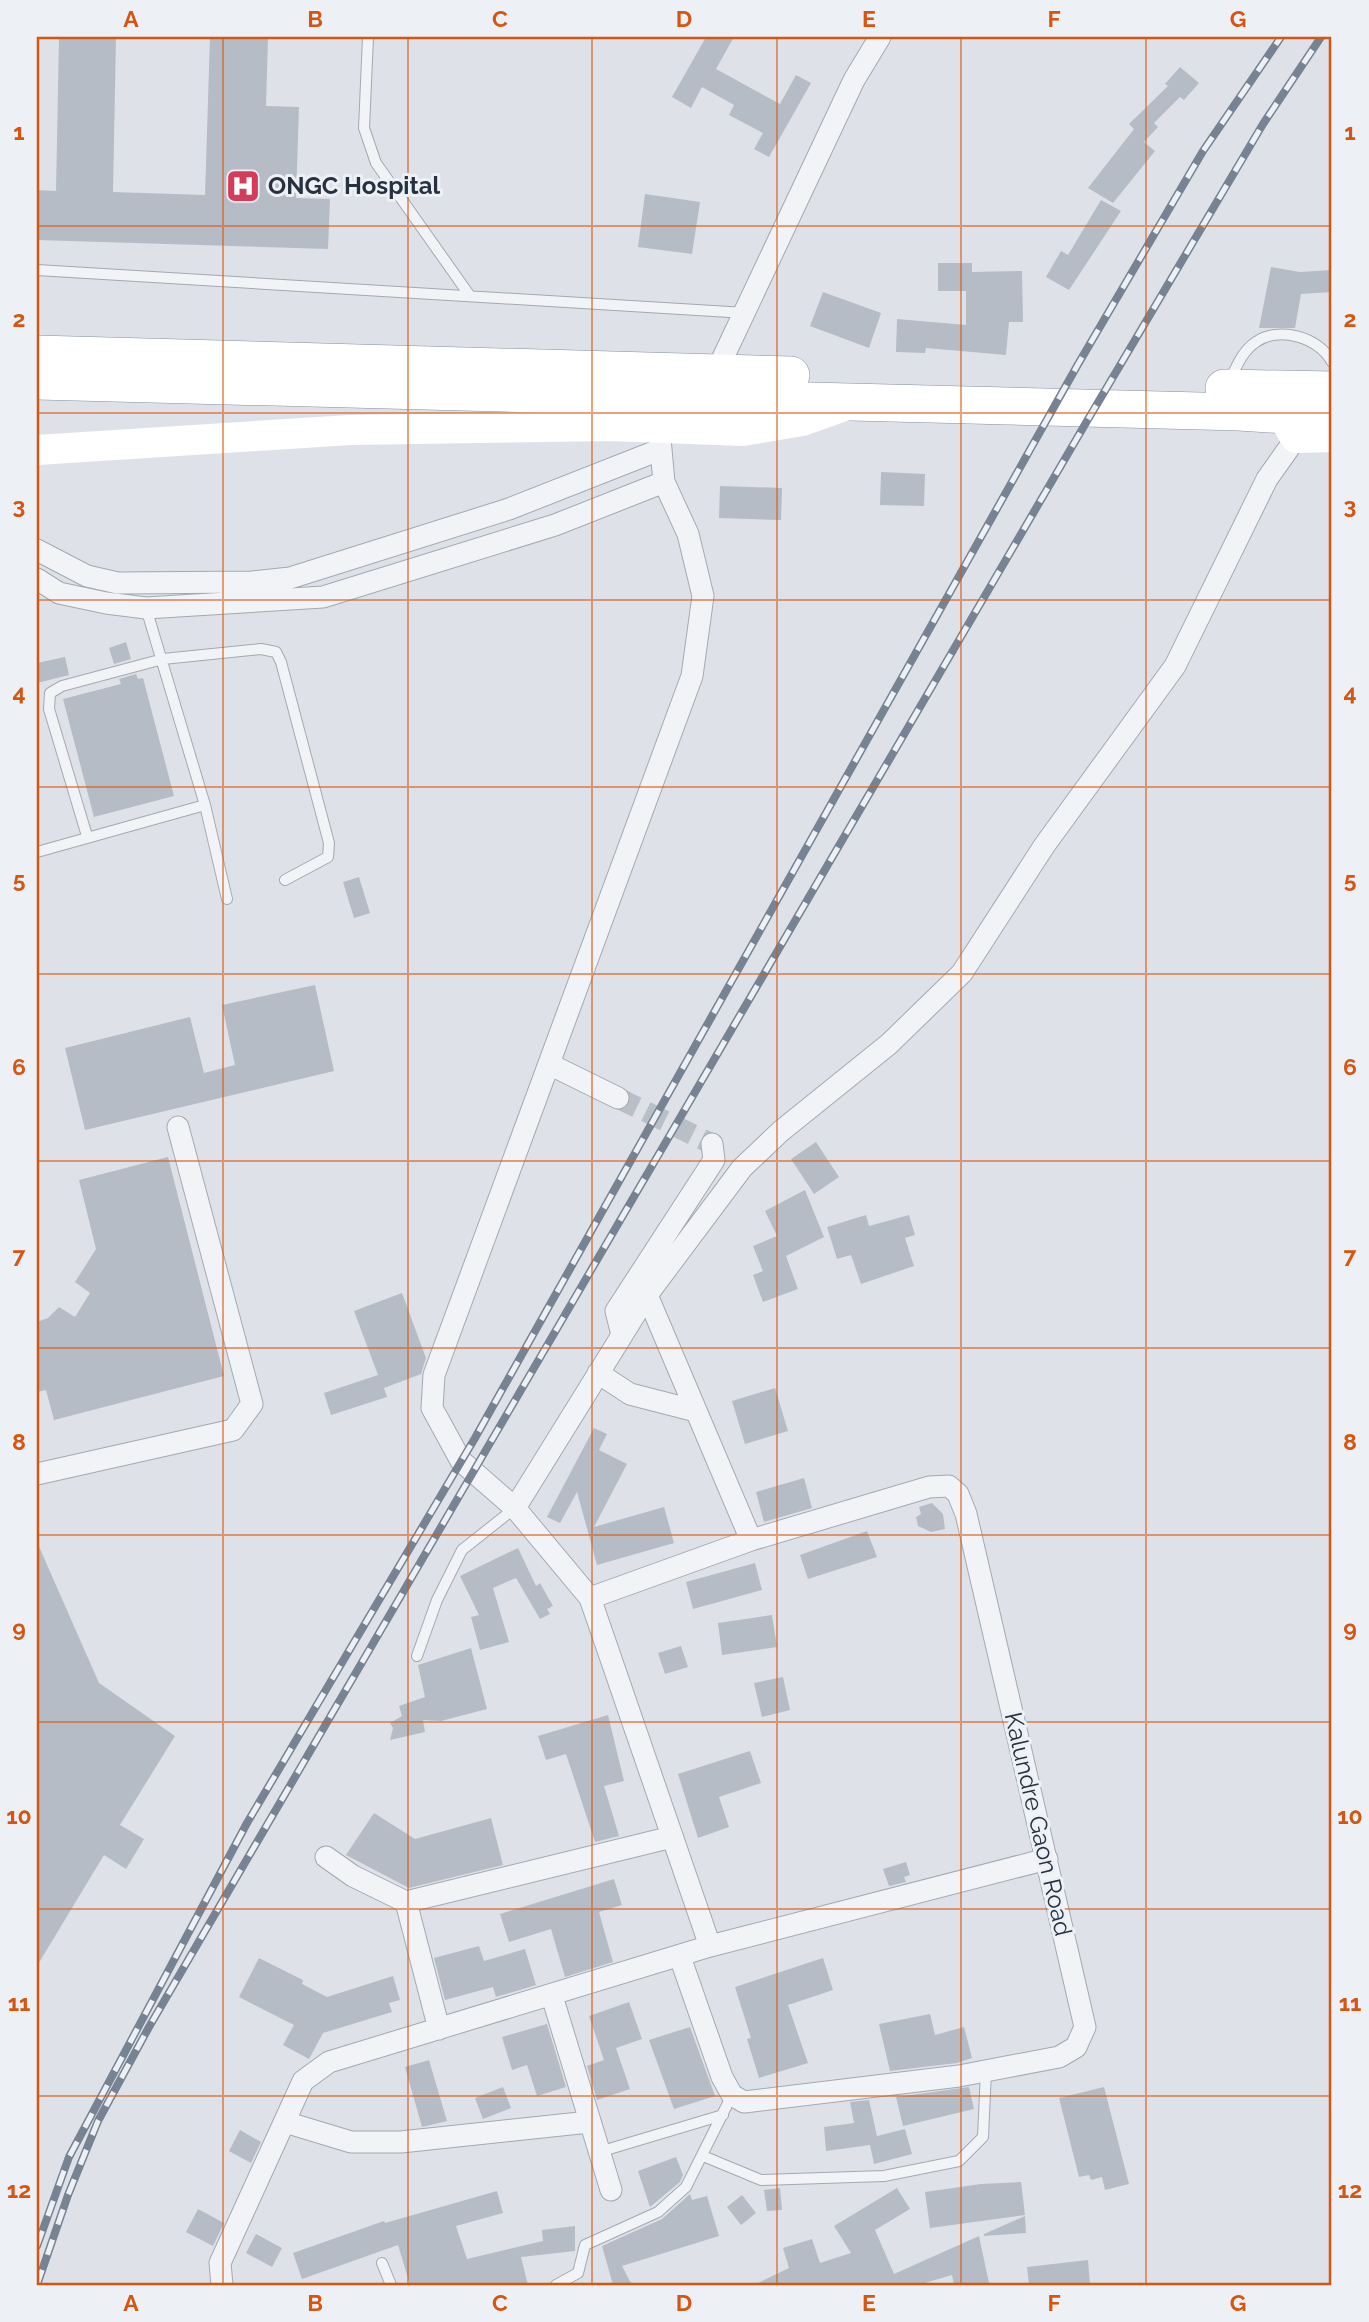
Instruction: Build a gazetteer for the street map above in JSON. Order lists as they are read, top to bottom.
{
  "streets": {
    "street": ["Kalundre Gaon Road"]
  },
  "places": {
    "hospital": ["ONGC Hospital"]
  },
  "grid": {
    "columns": [
      "A",
      "B",
      "C",
      "D",
      "E",
      "F",
      "G"
    ],
    "rows": [
      "1",
      "2",
      "3",
      "4",
      "5",
      "6",
      "7",
      "8",
      "9",
      "10",
      "11",
      "12"
    ]
  }
}
